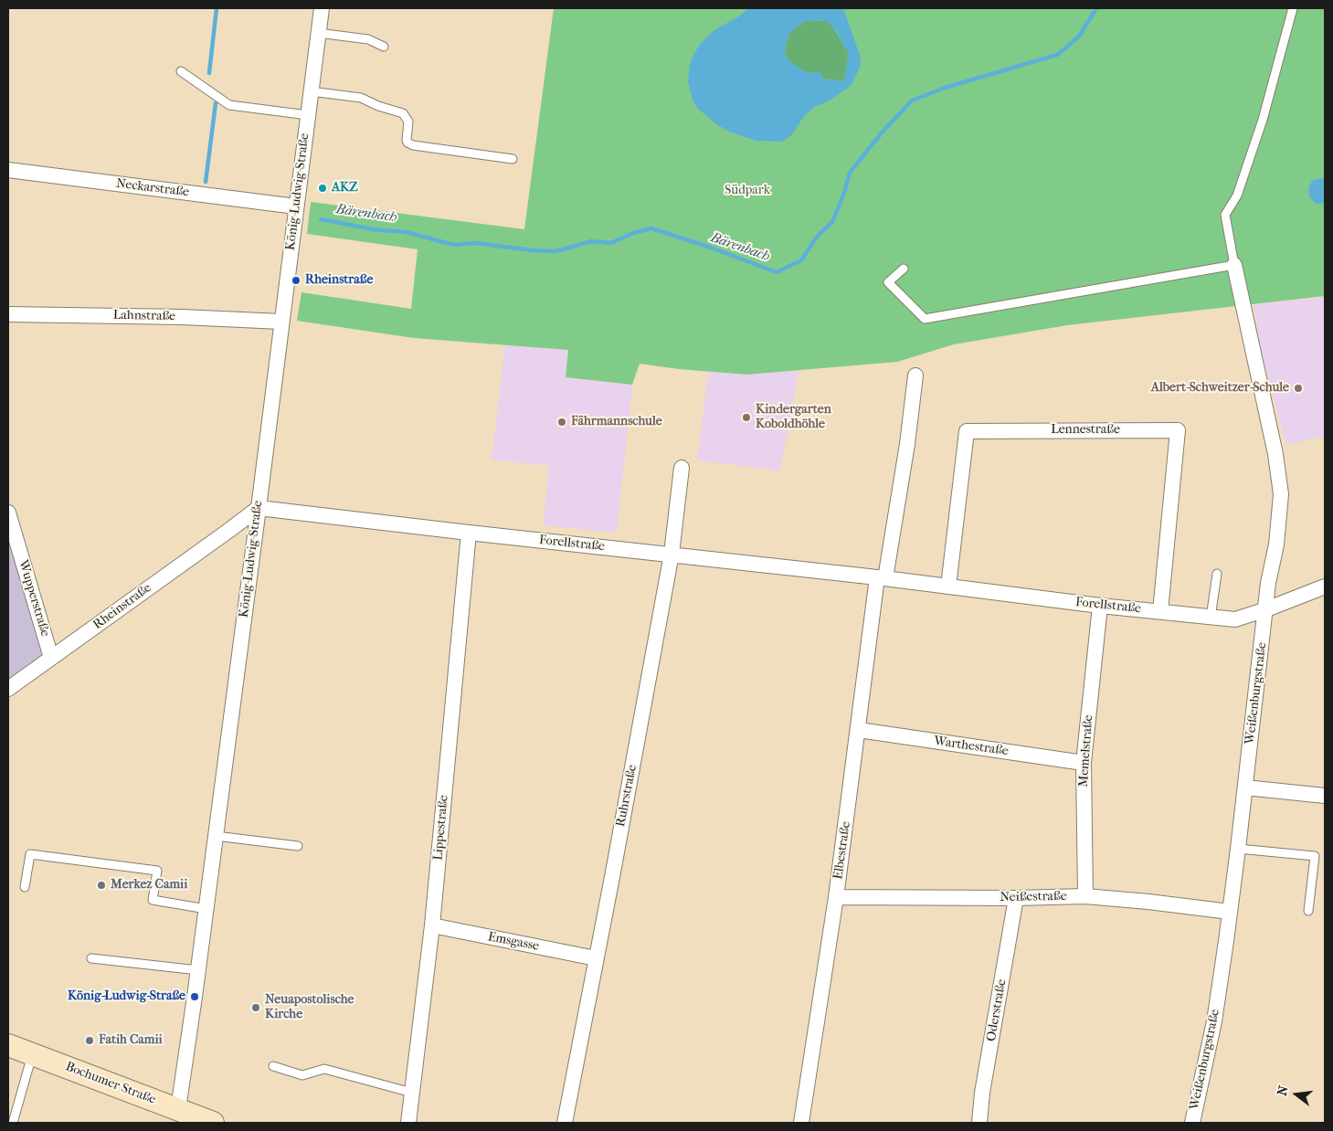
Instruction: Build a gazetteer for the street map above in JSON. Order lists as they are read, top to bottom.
{
  "streets": {
    "main road": ["Bochumer Straße"],
    "street": [
      "Neckarstraße",
      "König-Ludwig-Straße",
      "Lahnstraße",
      "Lennestraße",
      "Forellstraße",
      "Wupperstraße",
      "Rheinstraße",
      "Weißenburgstraße",
      "Warthestraße",
      "Memelstraße",
      "Ruhrstraße",
      "Lippestraße",
      "Elbestraße",
      "Neißestraße",
      "Emsgasse",
      "Oderstraße"
    ]
  },
  "crossings": [
    ["Neckarstraße", "König-Ludwig-Straße"],
    ["König-Ludwig-Straße", "Lahnstraße"],
    ["König-Ludwig-Straße", "Forellstraße"],
    ["König-Ludwig-Straße", "Rheinstraße"],
    ["König-Ludwig-Straße", "Bochumer Straße"],
    ["Lennestraße", "Forellstraße"],
    ["Forellstraße", "Rheinstraße"],
    ["Forellstraße", "Weißenburgstraße"],
    ["Forellstraße", "Memelstraße"],
    ["Forellstraße", "Ruhrstraße"],
    ["Forellstraße", "Lippestraße"],
    ["Forellstraße", "Elbestraße"],
    ["Wupperstraße", "Rheinstraße"],
    ["Weißenburgstraße", "Neißestraße"],
    ["Warthestraße", "Memelstraße"],
    ["Warthestraße", "Elbestraße"],
    ["Memelstraße", "Neißestraße"],
    ["Ruhrstraße", "Emsgasse"],
    ["Lippestraße", "Emsgasse"],
    ["Elbestraße", "Neißestraße"],
    ["Neißestraße", "Oderstraße"]
  ],
  "water": ["Bärenbach"],
  "parks": ["Südpark"],
  "places": [
    "AKZ",
    "Rheinstraße",
    "Albert-Schweitzer-Schule",
    "Kindergarten Koboldhöhle",
    "Fährmannschule",
    "Merkez Camii",
    "König-Ludwig-Straße",
    "Neuapostolische Kirche",
    "Fatih Camii"
  ],
  "north": "left"
}
